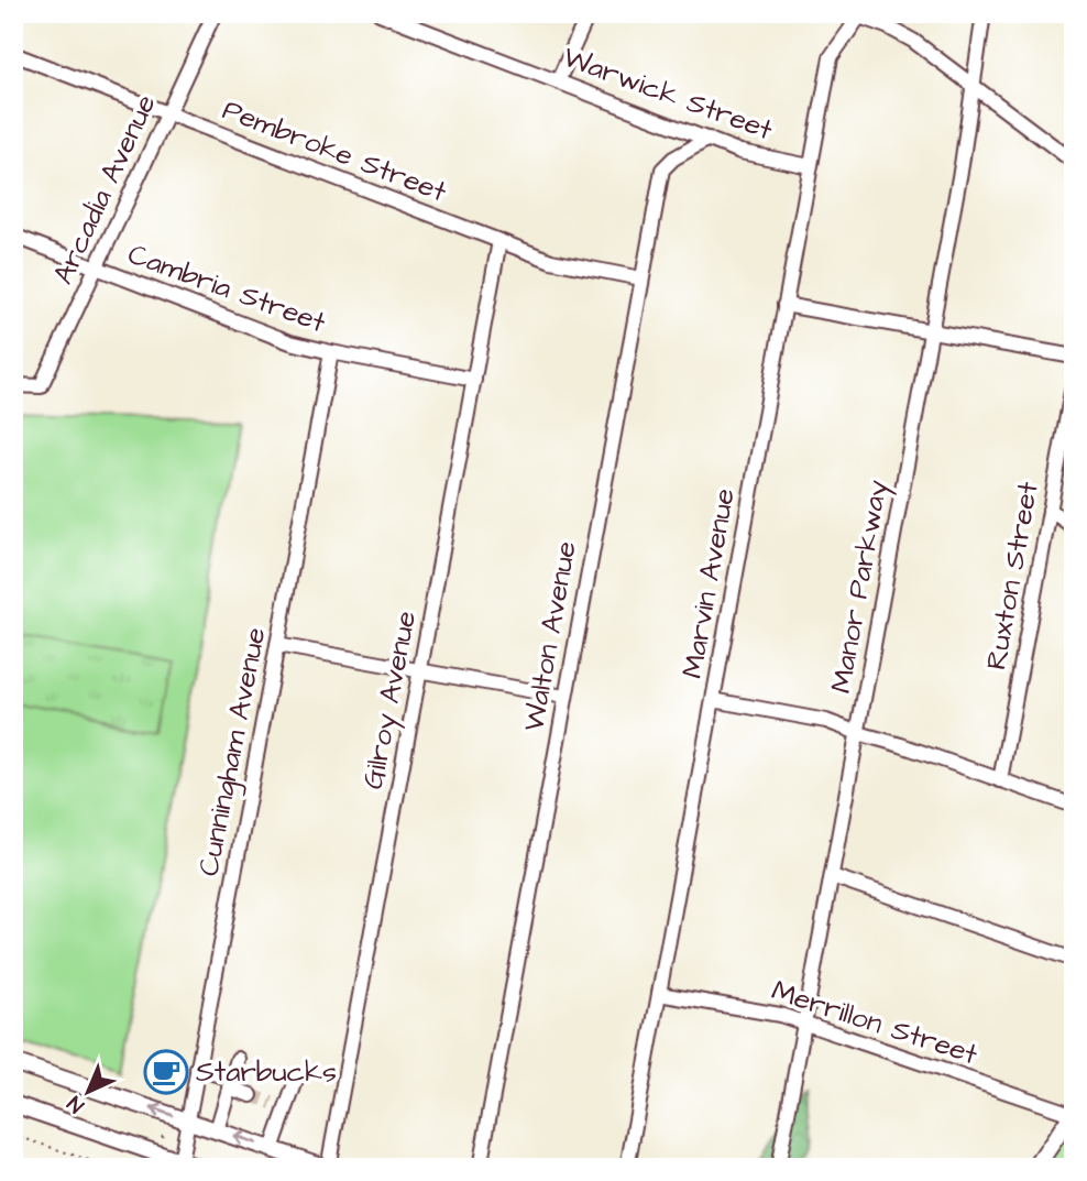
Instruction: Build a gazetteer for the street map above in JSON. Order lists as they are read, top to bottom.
{
  "streets": {
    "street": [
      "Warwick Street",
      "Pembroke Street",
      "Arcadia Avenue",
      "Cambria Street",
      "Ruxton Street",
      "Marvin Avenue",
      "Manor Parkway",
      "Walton Avenue",
      "Gilroy Avenue",
      "Cunningham Avenue",
      "Merrillon Street"
    ]
  },
  "crossings": [
    ["Warwick Street", "Marvin Avenue"],
    ["Warwick Street", "Walton Avenue"],
    ["Pembroke Street", "Arcadia Avenue"],
    ["Pembroke Street", "Walton Avenue"],
    ["Pembroke Street", "Gilroy Avenue"],
    ["Arcadia Avenue", "Cambria Street"],
    ["Cambria Street", "Gilroy Avenue"],
    ["Cambria Street", "Cunningham Avenue"],
    ["Marvin Avenue", "Merrillon Street"],
    ["Manor Parkway", "Merrillon Street"]
  ],
  "places": {
    "cafe": ["Starbucks"]
  },
  "north": "bottom left"
}
